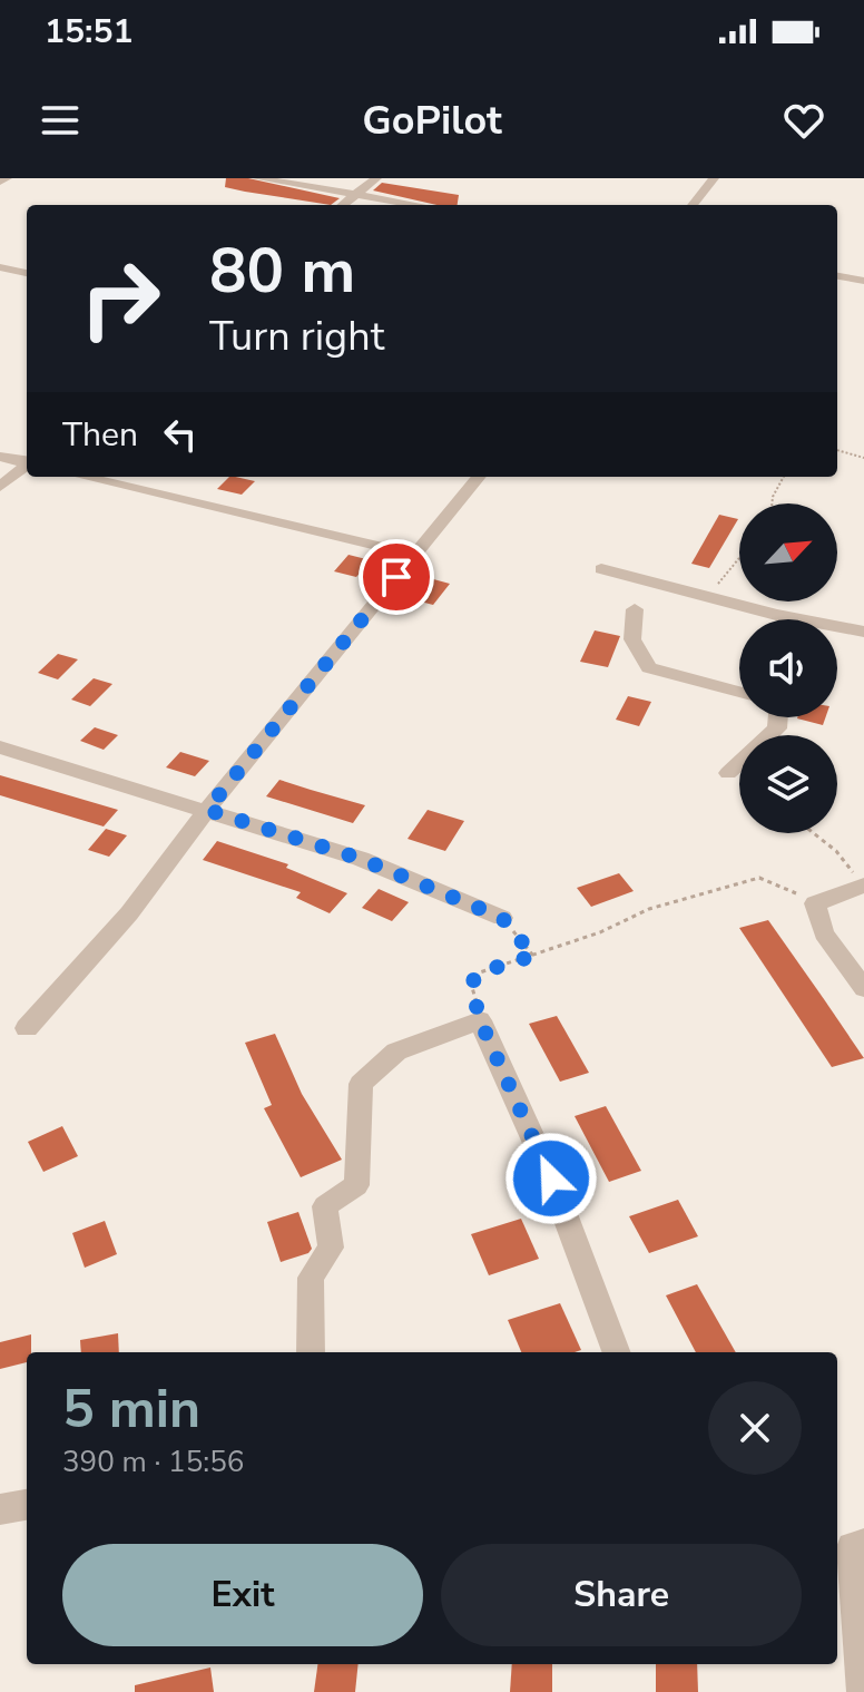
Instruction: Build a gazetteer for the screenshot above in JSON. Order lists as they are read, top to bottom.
{
  "north": "top right",
  "page": {
    "status": "15:51",
    "header": "GoPilot",
    "turn": ["80 m", "Turn right"],
    "then": "Then",
    "heading": ["5 min", "390 m · 15:56"],
    "buttons": ["Exit", "Share"]
  }
}
